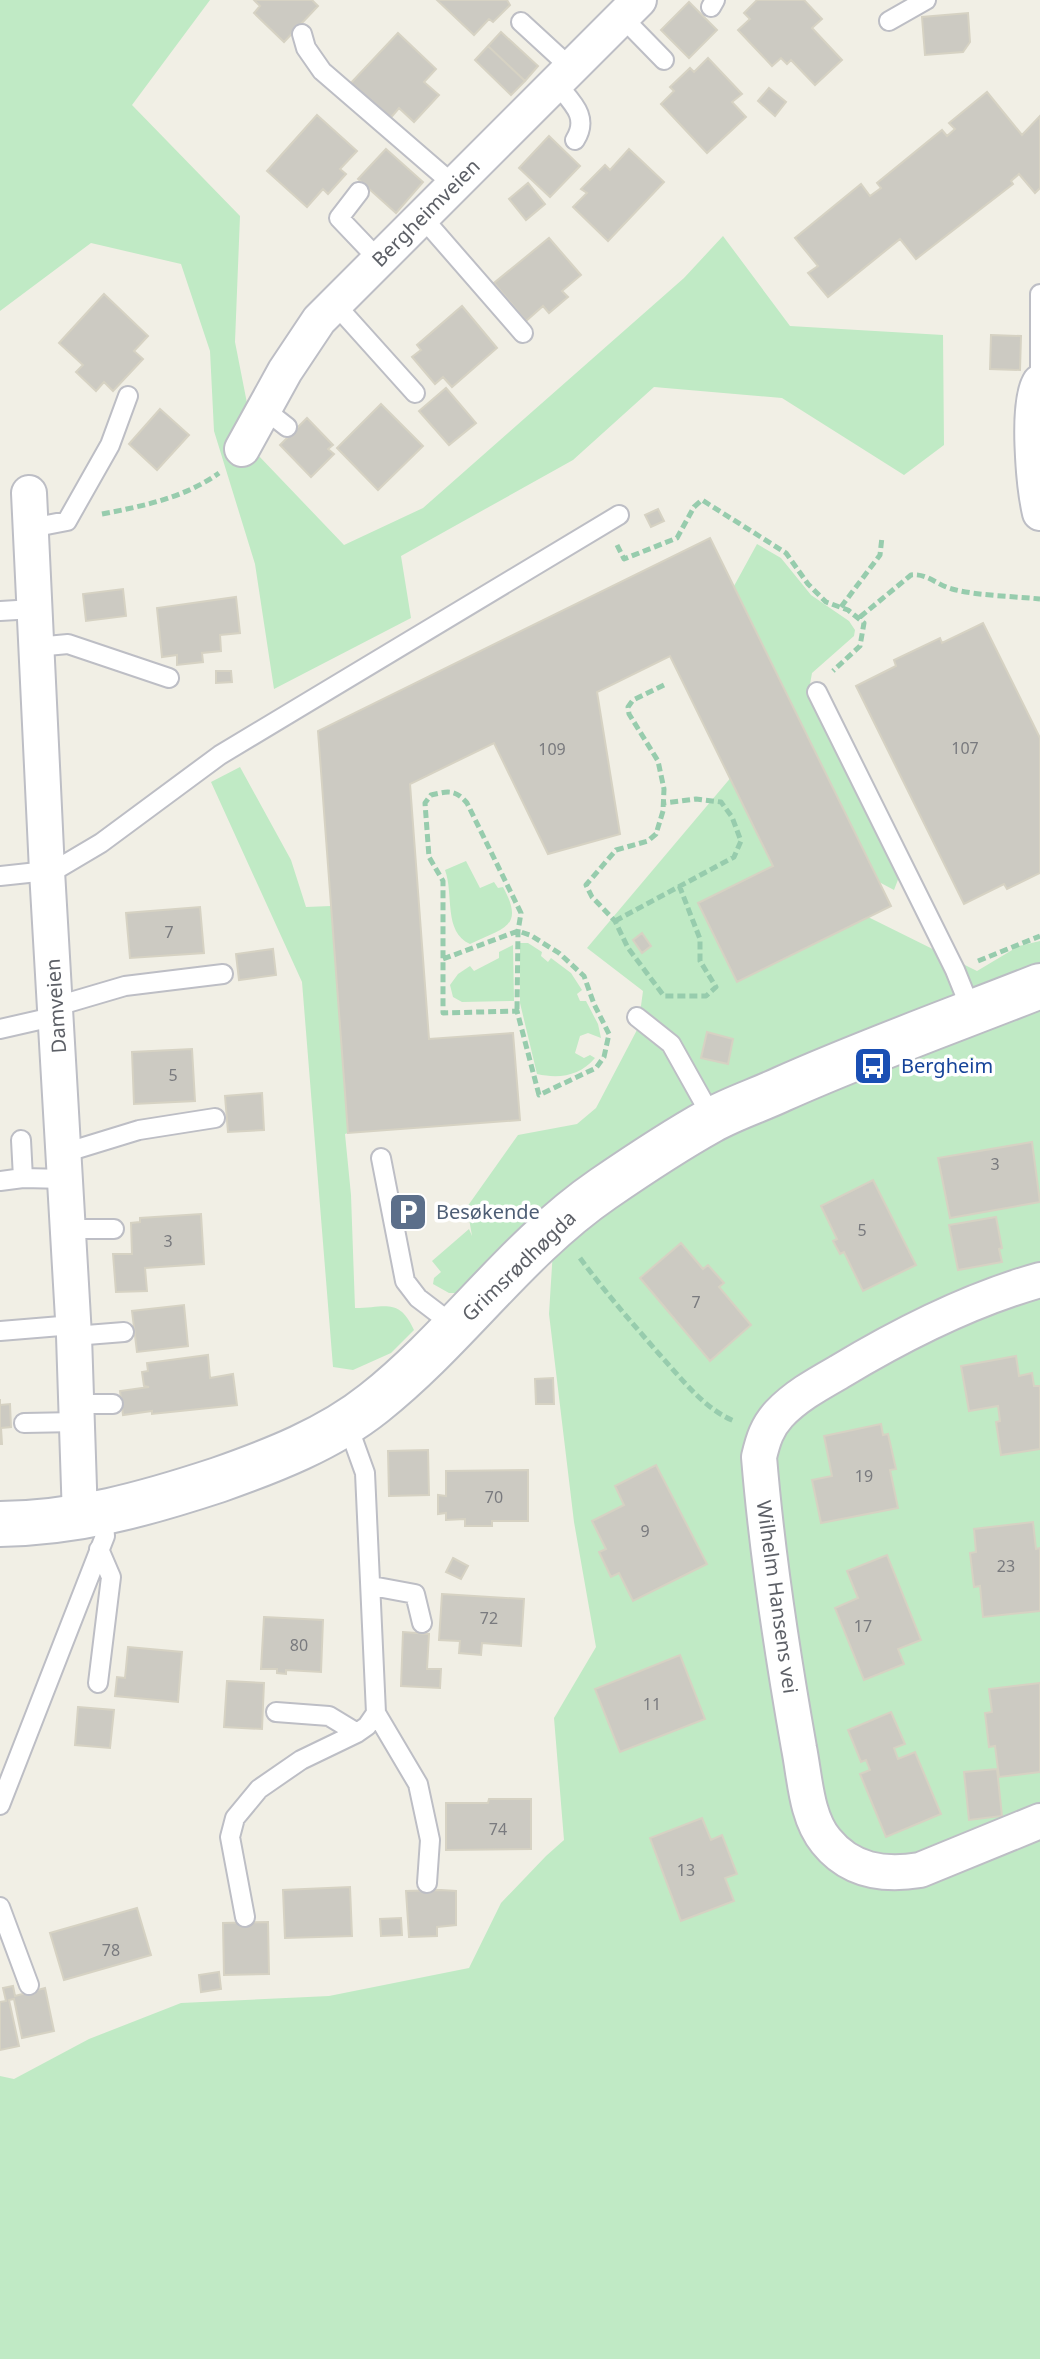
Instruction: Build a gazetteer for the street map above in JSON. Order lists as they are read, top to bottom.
{
  "streets": {
    "main road": ["Grimsrødhøgda"],
    "street": ["Bergheimveien", "Damveien", "Wilhelm Hansens vei"]
  },
  "crossings": [
    ["Damveien", "Grimsrødhøgda"]
  ],
  "places": {
    "bus stop": ["Bergheim"],
    "parking": ["Besøkende"]
  },
  "house_numbers": [
    "107",
    "109",
    "7",
    "5",
    "3",
    "5",
    "3",
    "7",
    "19",
    "70",
    "9",
    "23",
    "72",
    "17",
    "80",
    "11",
    "74",
    "13",
    "78"
  ]
}
